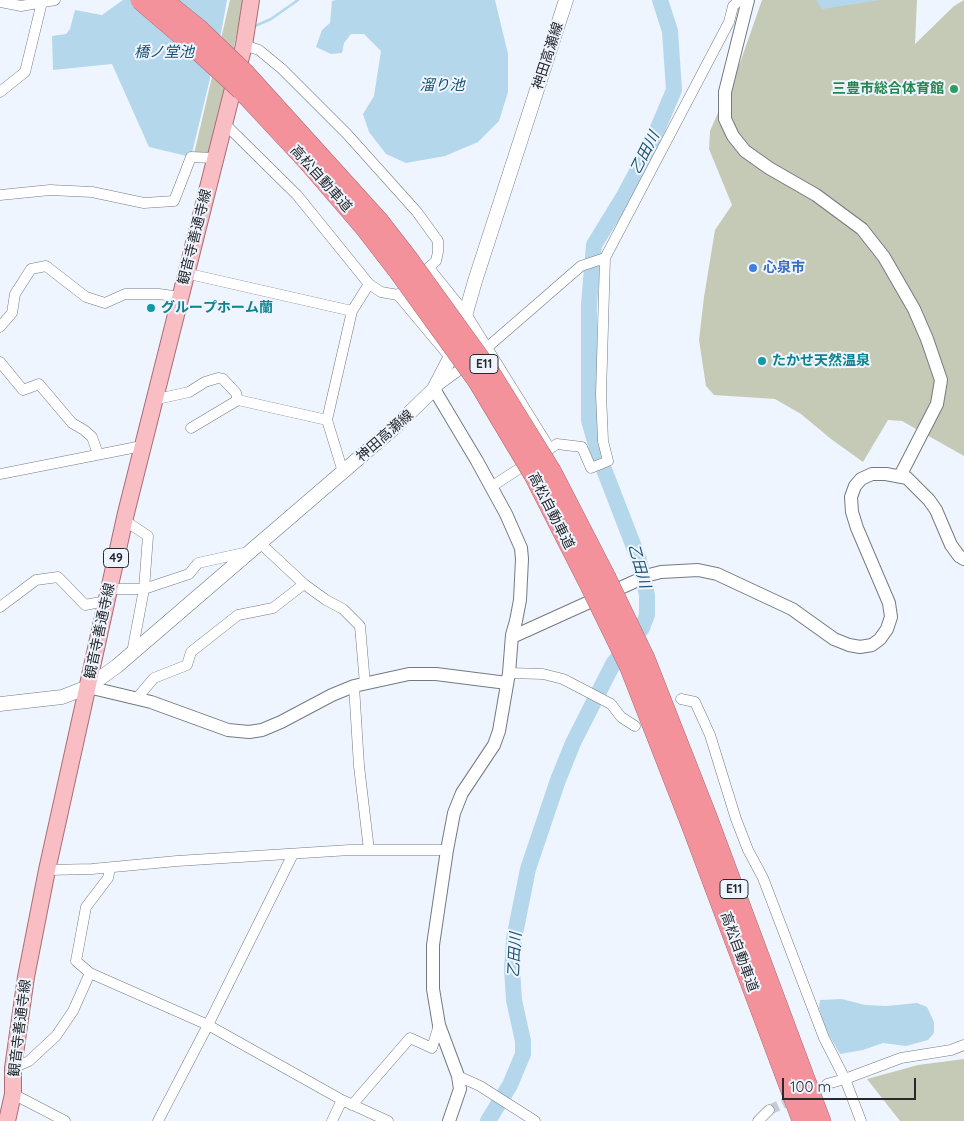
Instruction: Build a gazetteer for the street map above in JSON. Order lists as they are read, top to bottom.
{
  "streets": {
    "highway": ["高松自動車道", "E11"],
    "main road": ["神田高瀬線", "観音寺善通寺線", "49"]
  },
  "crossings": [
    ["神田高瀬線", "観音寺善通寺線"]
  ],
  "water": ["橋ノ堂池", "溜り池", "乙田川"],
  "places": [
    "三豊市総合体育館",
    "心泉市",
    "グループホーム蘭",
    "たかせ天然温泉"
  ],
  "scale_bar": "100 m"
}
